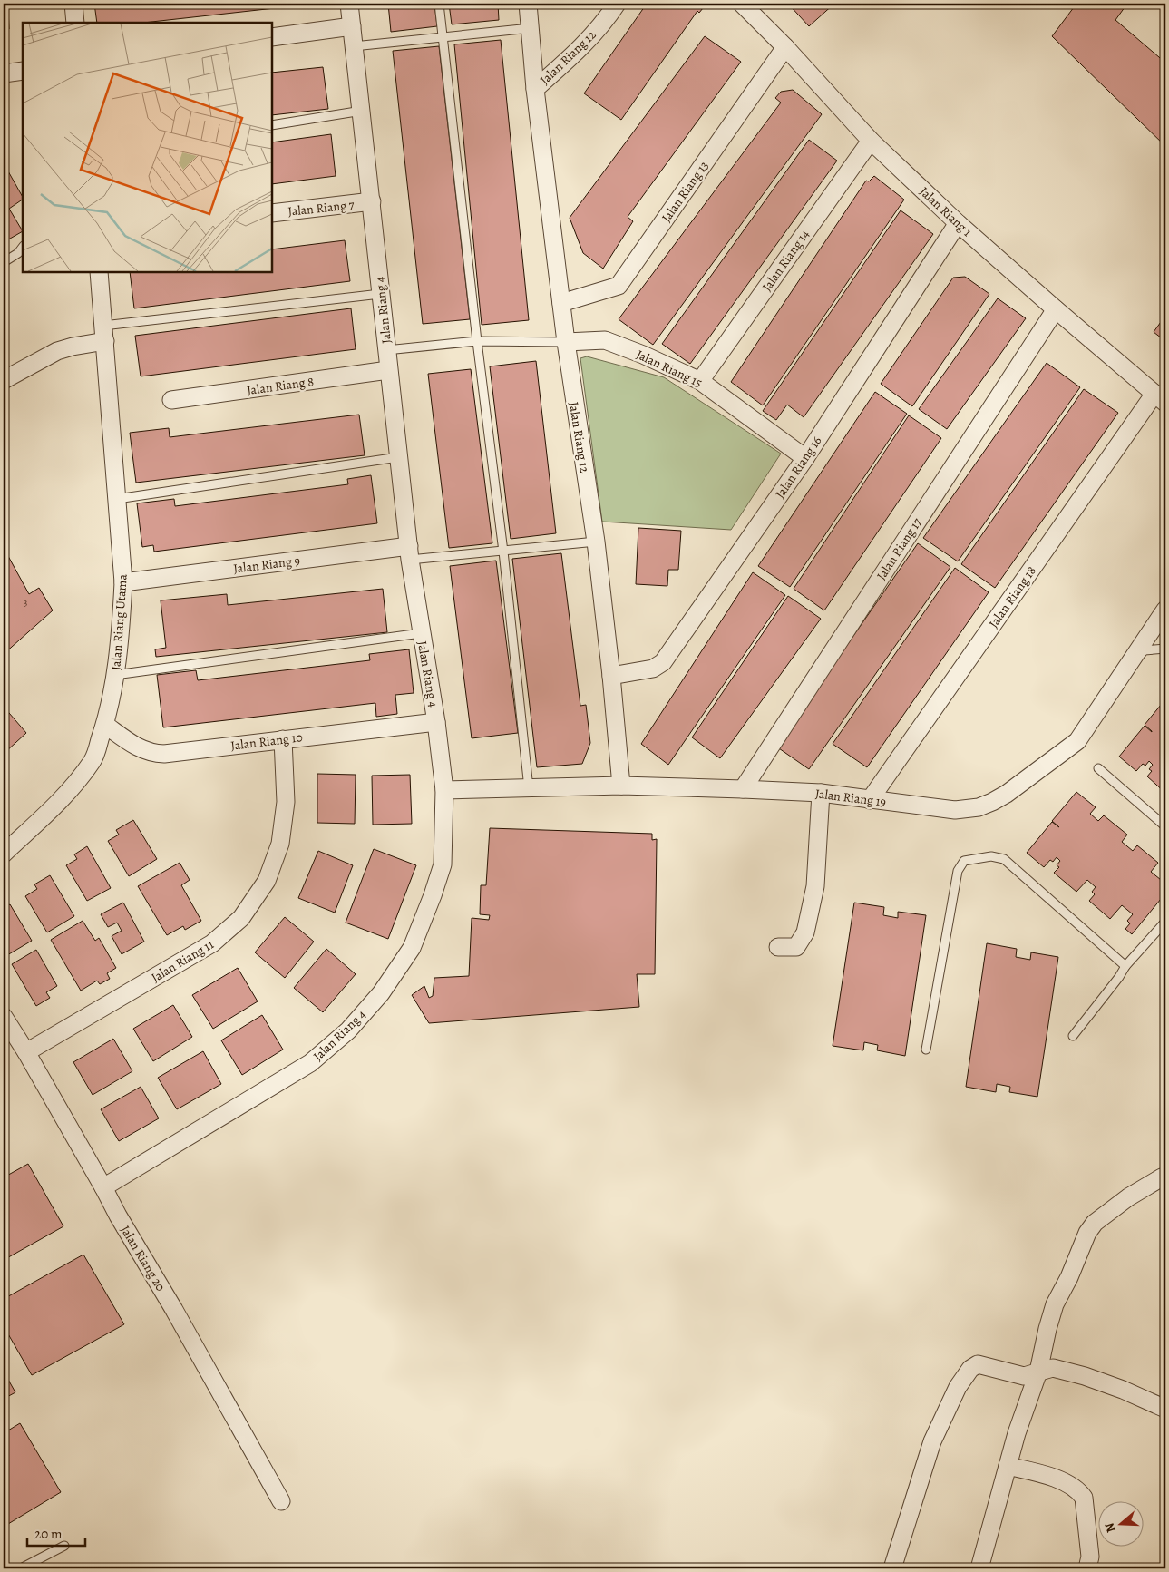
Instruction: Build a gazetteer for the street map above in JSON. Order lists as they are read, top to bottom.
{
  "streets": {
    "street": [
      "Jalan Riang 12",
      "Jalan Riang 13",
      "Jalan Riang 7",
      "Jalan Riang 1",
      "Jalan Riang 14",
      "Jalan Riang 4",
      "Jalan Riang 15",
      "Jalan Riang 8",
      "Jalan Riang 16",
      "Jalan Riang 17",
      "Jalan Riang 9",
      "Jalan Riang 18",
      "Jalan Riang Utama",
      "Jalan Riang 10",
      "Jalan Riang 19",
      "Jalan Riang 11",
      "Jalan Riang 20"
    ]
  },
  "crossings": [
    ["Jalan Riang 12", "Jalan Riang 13"],
    ["Jalan Riang 12", "Jalan Riang 15"],
    ["Jalan Riang 12", "Jalan Riang 16"],
    ["Jalan Riang 12", "Jalan Riang 19"],
    ["Jalan Riang 13", "Jalan Riang 1"],
    ["Jalan Riang 7", "Jalan Riang 4"],
    ["Jalan Riang 1", "Jalan Riang 14"],
    ["Jalan Riang 1", "Jalan Riang 16"],
    ["Jalan Riang 1", "Jalan Riang 17"],
    ["Jalan Riang 1", "Jalan Riang 18"],
    ["Jalan Riang 14", "Jalan Riang 15"],
    ["Jalan Riang 4", "Jalan Riang 8"],
    ["Jalan Riang 4", "Jalan Riang 9"],
    ["Jalan Riang 4", "Jalan Riang 10"],
    ["Jalan Riang 4", "Jalan Riang 19"],
    ["Jalan Riang 4", "Jalan Riang 20"],
    ["Jalan Riang 15", "Jalan Riang 16"],
    ["Jalan Riang 17", "Jalan Riang 19"],
    ["Jalan Riang 9", "Jalan Riang Utama"],
    ["Jalan Riang 18", "Jalan Riang 19"],
    ["Jalan Riang Utama", "Jalan Riang 10"],
    ["Jalan Riang 10", "Jalan Riang 11"],
    ["Jalan Riang 11", "Jalan Riang 20"]
  ],
  "house_numbers": ["3"],
  "scale_bar": "20 m",
  "north": "left"
}
